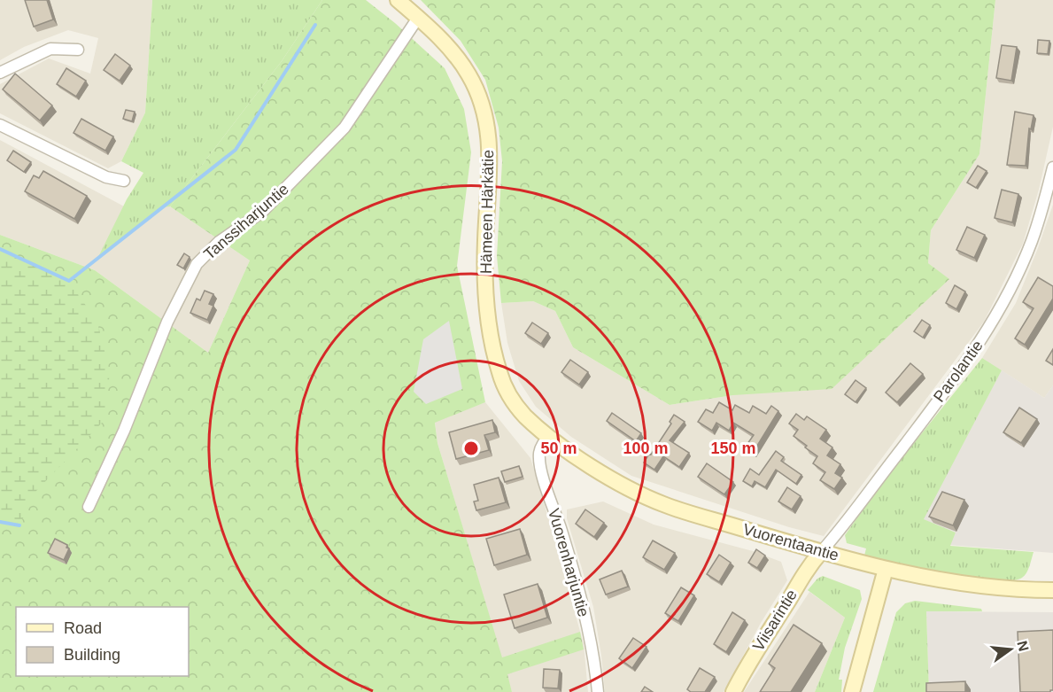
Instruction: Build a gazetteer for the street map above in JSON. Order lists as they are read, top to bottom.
{
  "streets": {
    "main road": ["Hämeen Härkätie", "Vuorentaantie", "Viisarintie"],
    "street": ["Tanssiharjuntie", "Parolantie", "Vuorenharjuntie"]
  },
  "crossings": [
    ["Hämeen Härkätie", "Tanssiharjuntie"],
    ["Hämeen Härkätie", "Vuorentaantie"],
    ["Hämeen Härkätie", "Vuorenharjuntie"],
    ["Parolantie", "Vuorentaantie"],
    ["Parolantie", "Viisarintie"],
    ["Vuorentaantie", "Vuorenharjuntie"],
    ["Vuorentaantie", "Viisarintie"]
  ],
  "legend": ["Road", "Building"],
  "north": "right",
  "rings": ["50 m", "100 m", "150 m"]
}
